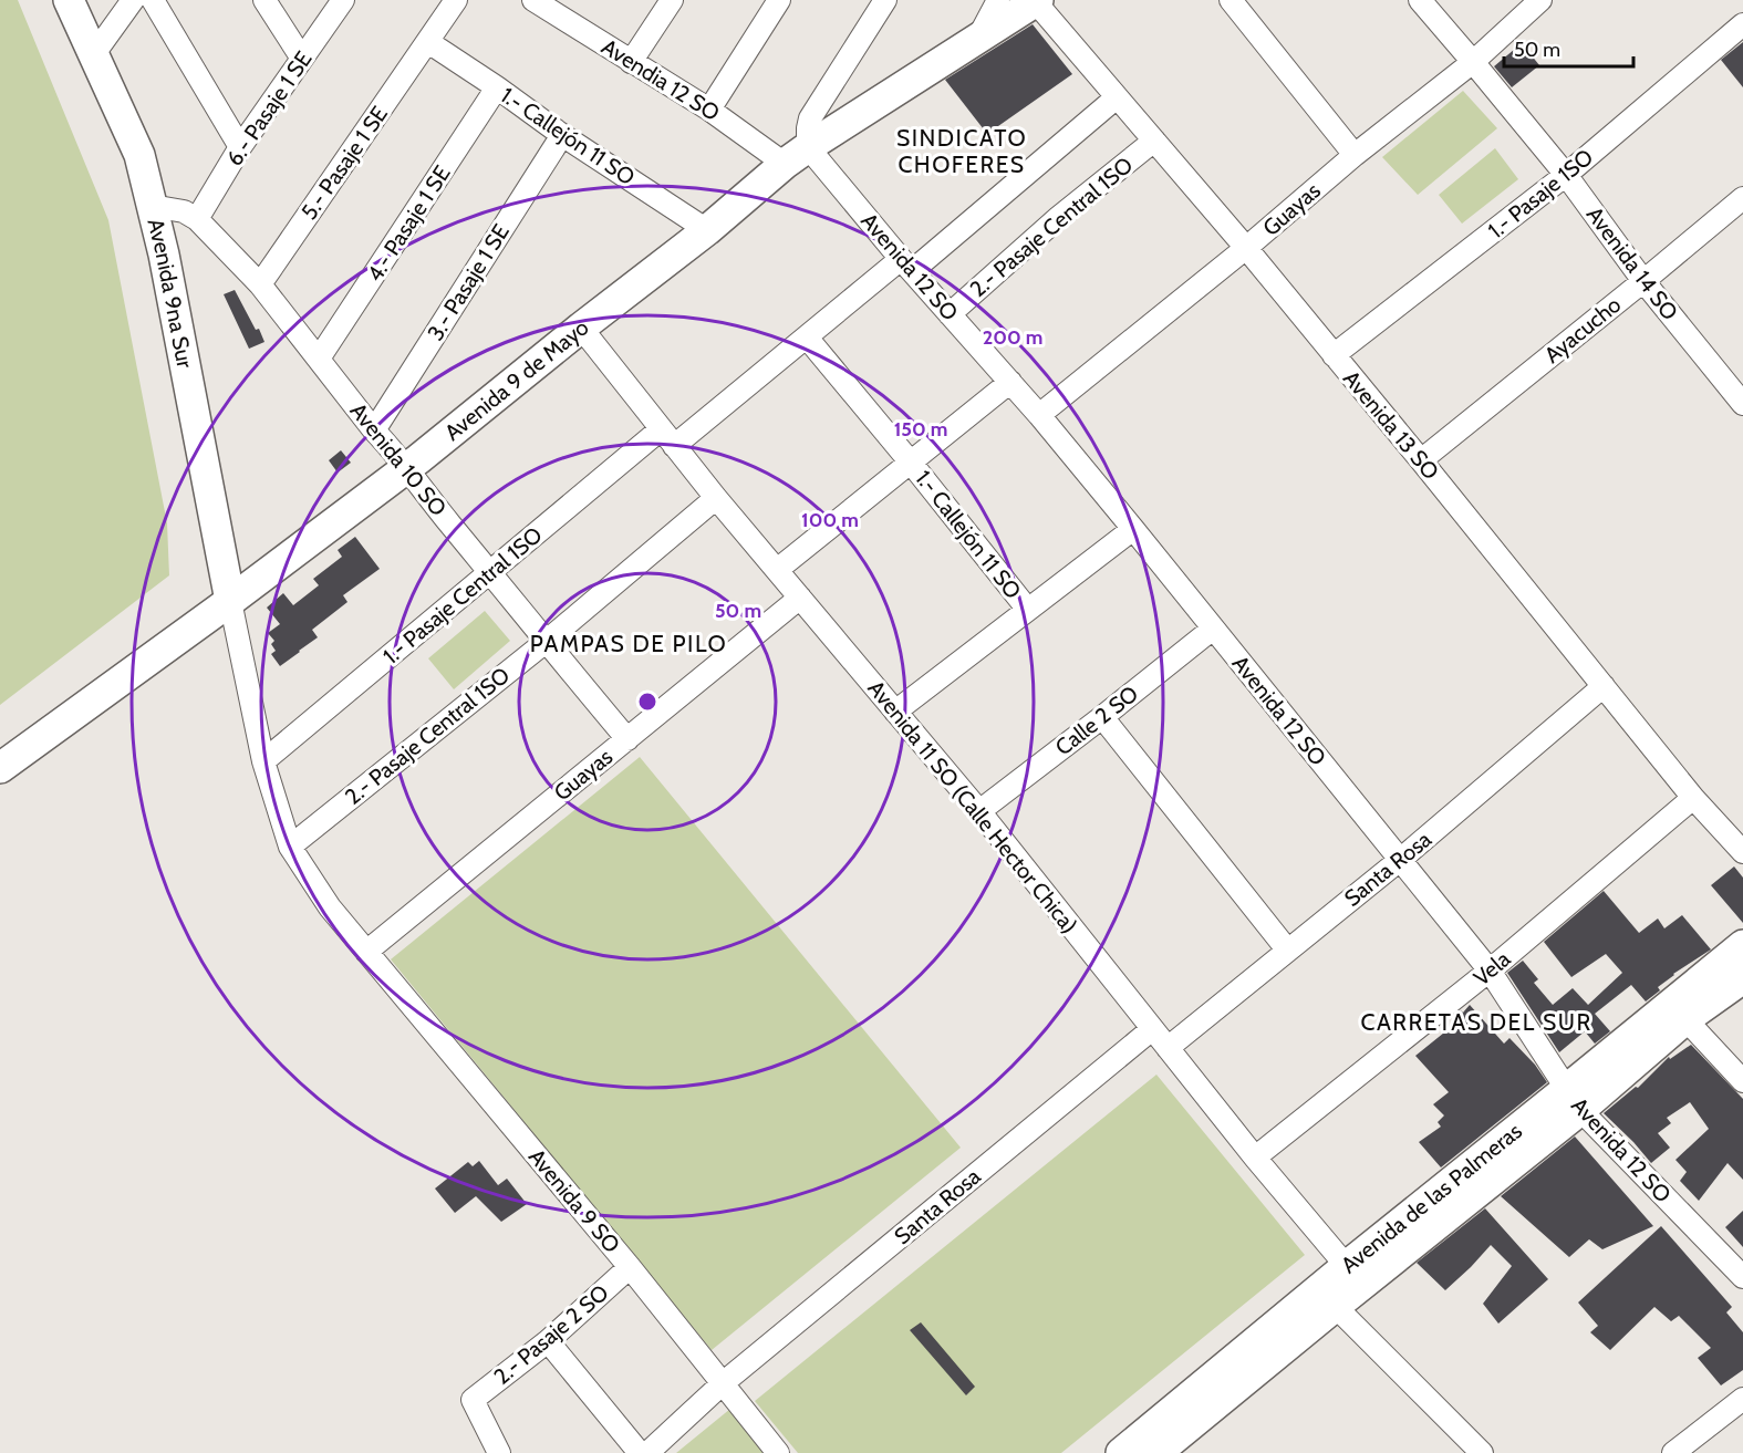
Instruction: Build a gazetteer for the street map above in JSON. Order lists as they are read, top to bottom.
{
  "streets": {
    "street": [
      "Avendia 12 SO",
      "6.- Pasaje 1 SE",
      "1.- Callejón 11 SO",
      "5.- Pasaje 1 SE",
      "1.- Pasaje 1SO",
      "Guayas",
      "4.- Pasaje 1 SE",
      "2.- Pasaje Central 1SO",
      "Avenida 14 SO",
      "Avenida 12 SO",
      "3.- Pasaje 1 SE",
      "Avenida 9na Sur",
      "Ayacucho",
      "Avenida 9 de Mayo",
      "Avenida 13 SO",
      "Avenida 10 SO",
      "1.- Pasaje Central 1SO",
      "Calle 2 SO",
      "Avenida 11 SO (Calle Hector Chica)",
      "Santa Rosa",
      "Vela",
      "Avenida de las Palmeras",
      "Avenida 9 SO",
      "2.- Pasaje 2 SO"
    ]
  },
  "crossings": [
    ["Avendia 12 SO", "Avenida 12 SO"],
    ["Avendia 12 SO", "Avenida 9 de Mayo"],
    ["6.- Pasaje 1 SE", "Avenida 10 SO"],
    ["1.- Callejón 11 SO", "5.- Pasaje 1 SE"],
    ["1.- Callejón 11 SO", "4.- Pasaje 1 SE"],
    ["1.- Callejón 11 SO", "3.- Pasaje 1 SE"],
    ["1.- Callejón 11 SO", "Avenida 9 de Mayo"],
    ["1.- Callejón 11 SO", "1.- Pasaje Central 1SO"],
    ["5.- Pasaje 1 SE", "Avenida 10 SO"],
    ["1.- Pasaje 1SO", "Avenida 14 SO"],
    ["1.- Pasaje 1SO", "Avenida 13 SO"],
    ["Guayas", "Avenida 14 SO"],
    ["Guayas", "Avenida 12 SO"],
    ["Guayas", "Avenida 13 SO"],
    ["Guayas", "Avenida 10 SO"],
    ["Guayas", "Avenida 11 SO (Calle Hector Chica)"],
    ["Guayas", "Avenida 9 SO"],
    ["4.- Pasaje 1 SE", "Avenida 10 SO"],
    ["2.- Pasaje Central 1SO", "Avenida 12 SO"],
    ["2.- Pasaje Central 1SO", "Avenida 13 SO"],
    ["2.- Pasaje Central 1SO", "Avenida 10 SO"],
    ["2.- Pasaje Central 1SO", "Avenida 11 SO (Calle Hector Chica)"],
    ["2.- Pasaje Central 1SO", "Avenida 9 SO"],
    ["Avenida 14 SO", "Ayacucho"],
    ["Avenida 12 SO", "Avenida 9 de Mayo"],
    ["Avenida 12 SO", "1.- Pasaje Central 1SO"],
    ["Avenida 12 SO", "Calle 2 SO"],
    ["Avenida 12 SO", "Santa Rosa"],
    ["Avenida 12 SO", "Vela"],
    ["Avenida 12 SO", "Avenida de las Palmeras"],
    ["3.- Pasaje 1 SE", "Avenida 10 SO"],
    ["Avenida 9na Sur", "Avenida 9 de Mayo"],
    ["Avenida 9na Sur", "Avenida 10 SO"],
    ["Avenida 9na Sur", "Avenida 9 SO"],
    ["Ayacucho", "Avenida 13 SO"],
    ["Avenida 9 de Mayo", "Avenida 13 SO"],
    ["Avenida 9 de Mayo", "Avenida 10 SO"],
    ["Avenida 9 de Mayo", "Avenida 11 SO (Calle Hector Chica)"],
    ["Avenida 9 de Mayo", "Avenida 9 SO"],
    ["Avenida 13 SO", "1.- Pasaje Central 1SO"],
    ["Avenida 13 SO", "Santa Rosa"],
    ["Avenida 13 SO", "Vela"],
    ["Avenida 10 SO", "1.- Pasaje Central 1SO"],
    ["1.- Pasaje Central 1SO", "Avenida 11 SO (Calle Hector Chica)"],
    ["1.- Pasaje Central 1SO", "Avenida 9 SO"],
    ["Calle 2 SO", "Avenida 11 SO (Calle Hector Chica)"],
    ["Avenida 11 SO (Calle Hector Chica)", "Santa Rosa"],
    ["Avenida 11 SO (Calle Hector Chica)", "Vela"],
    ["Avenida 11 SO (Calle Hector Chica)", "Avenida de las Palmeras"],
    ["Santa Rosa", "Avenida 9 SO"],
    ["Avenida 9 SO", "2.- Pasaje 2 SO"]
  ],
  "districts": ["SINDICATO CHOFERES", "PAMPAS DE PILO", "CARRETAS DEL SUR"],
  "scale_bar": "50 m",
  "rings": [
    "200 m",
    "150 m",
    "100 m",
    "50 m"
  ]
}
